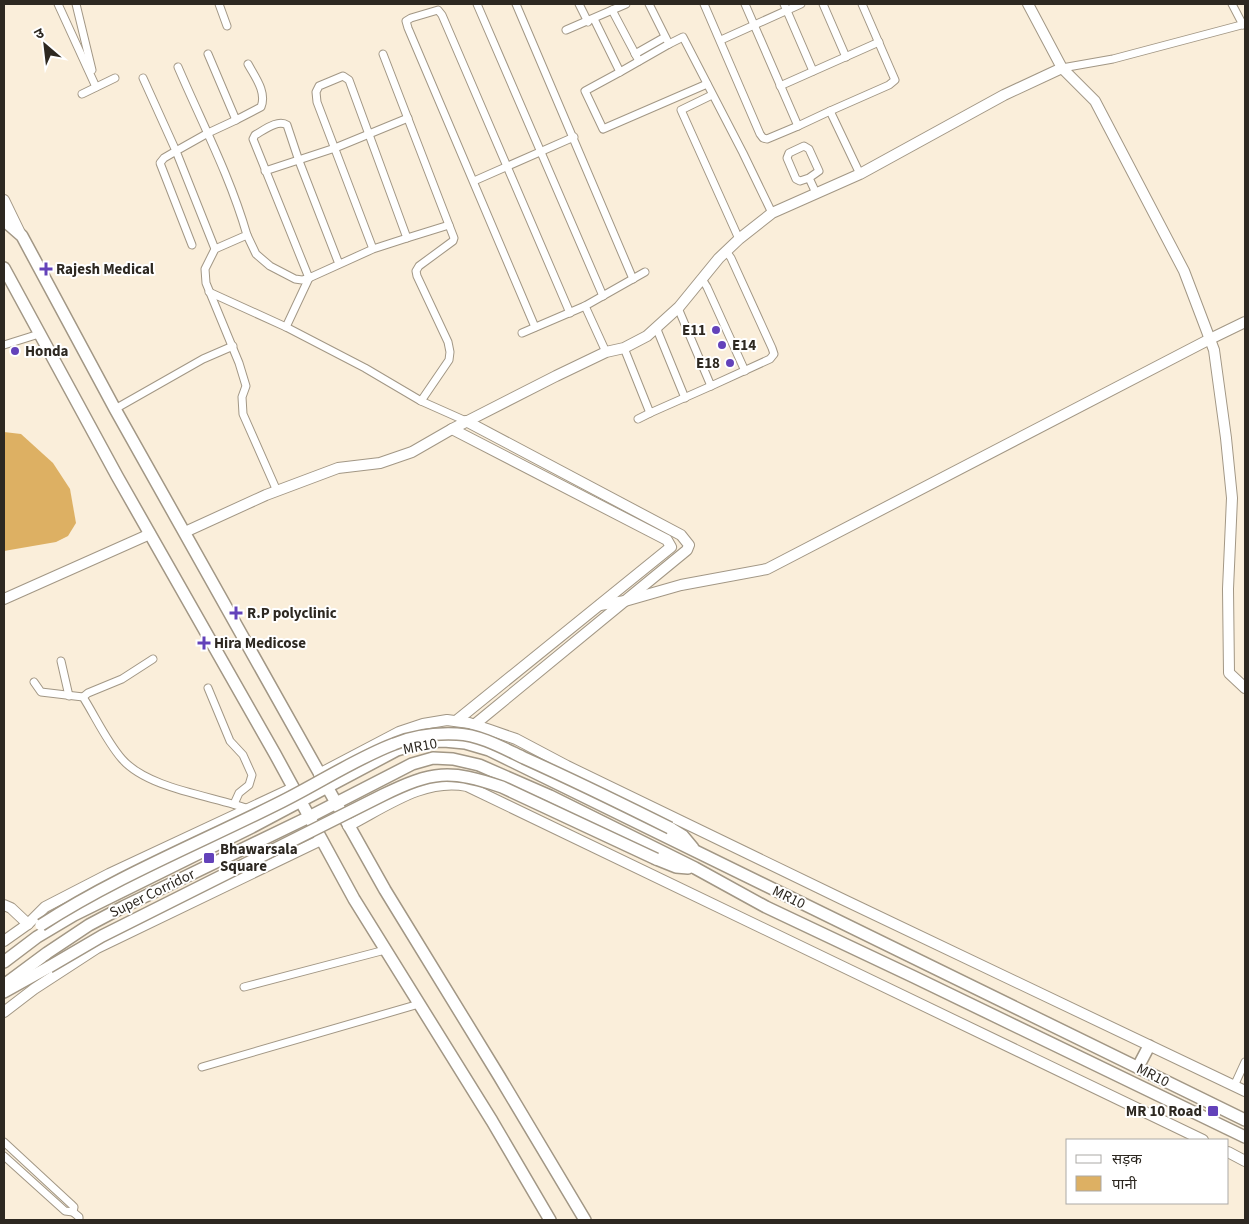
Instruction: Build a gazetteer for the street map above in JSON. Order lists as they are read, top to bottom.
{
  "streets": {
    "main road": ["MR10", "Super Corridor"]
  },
  "crossings": [
    ["MR10", "Super Corridor"]
  ],
  "places": {
    "health": ["Rajesh Medical", "R.P polyclinic", "Hira Medicose"],
    "other": [
      "E11",
      "E14",
      "Honda",
      "E18"
    ],
    "transit": ["Bhawarsala Square", "MR 10 Road"]
  },
  "legend": ["सड़क", "पानी"],
  "north": "top left"
}
